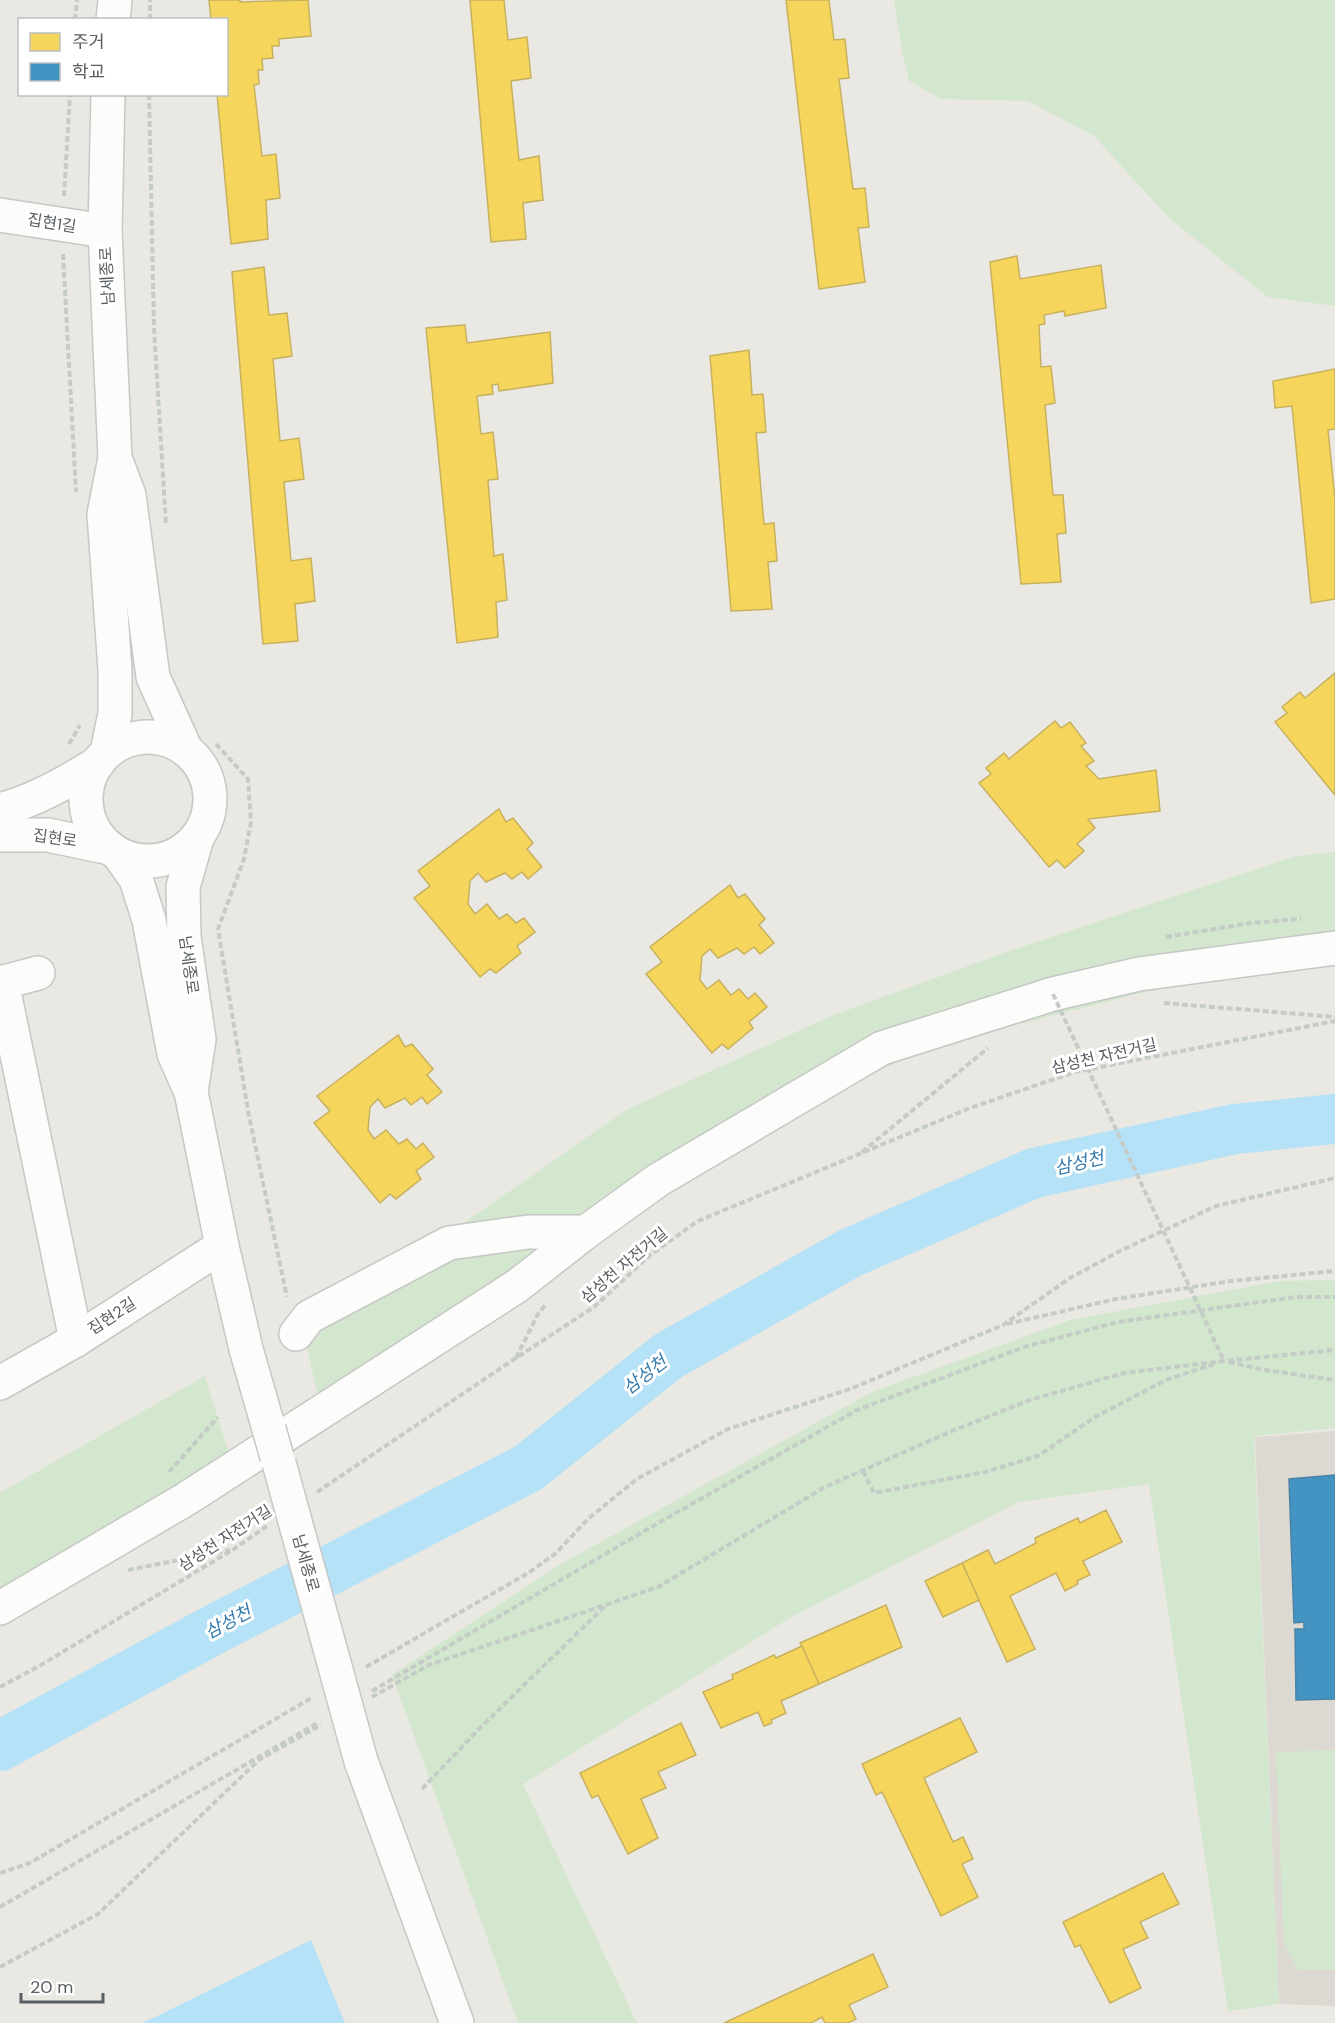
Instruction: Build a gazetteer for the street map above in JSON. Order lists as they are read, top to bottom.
{
  "streets": {
    "street": [
      "집현1길",
      "남세종로",
      "집현로",
      "집현2길"
    ],
    "path": ["삼성천 자전거길"]
  },
  "crossings": [
    ["집현1길", "남세종로"],
    ["남세종로", "집현로"],
    ["남세종로", "집현2길"]
  ],
  "water": ["삼성천"],
  "legend": ["주거", "학교"],
  "scale_bar": "20 m"
}
